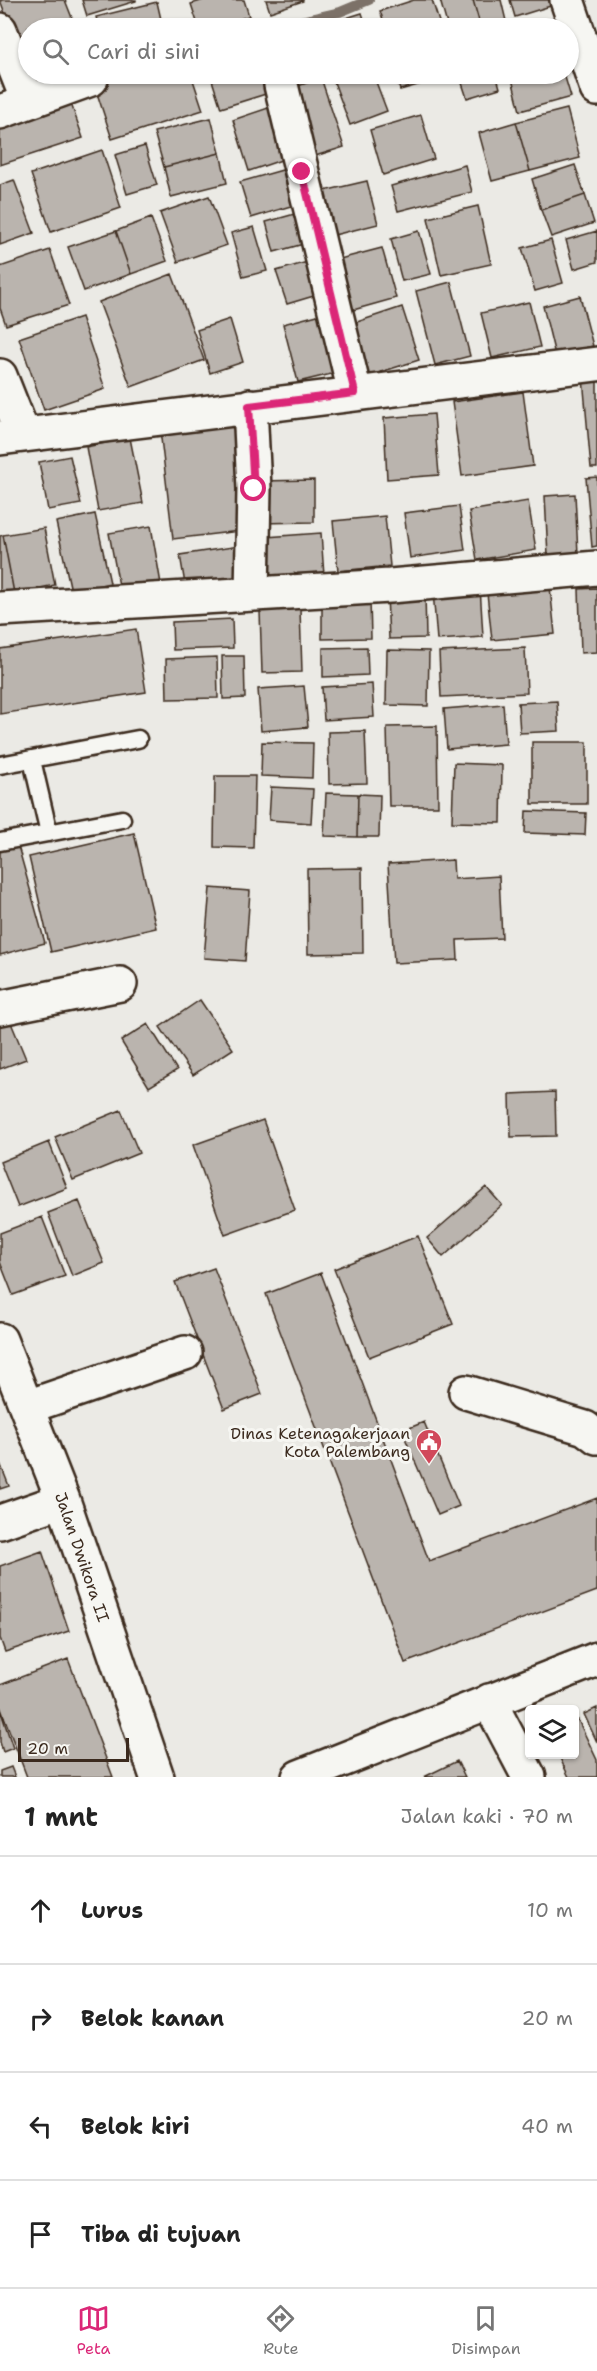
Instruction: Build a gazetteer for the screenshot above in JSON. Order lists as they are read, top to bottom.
{
  "streets": {
    "street": ["Jalan Dwikora II"]
  },
  "places": {
    "public building": ["Dinas Ketenagakerjaan Kota Palembang"]
  },
  "scale_bar": "20 m",
  "page": {
    "search": "Cari di sini",
    "scale": "20 m",
    "heading": ["1 mnt", "Jalan kaki · 70 m"],
    "list": [
      ["Lurus", "10 m"],
      ["Belok kanan", "20 m"],
      ["Belok kiri", "40 m"],
      "Tiba di tujuan"
    ],
    "nav": ["Peta", "Rute", "Disimpan"]
  }
}
